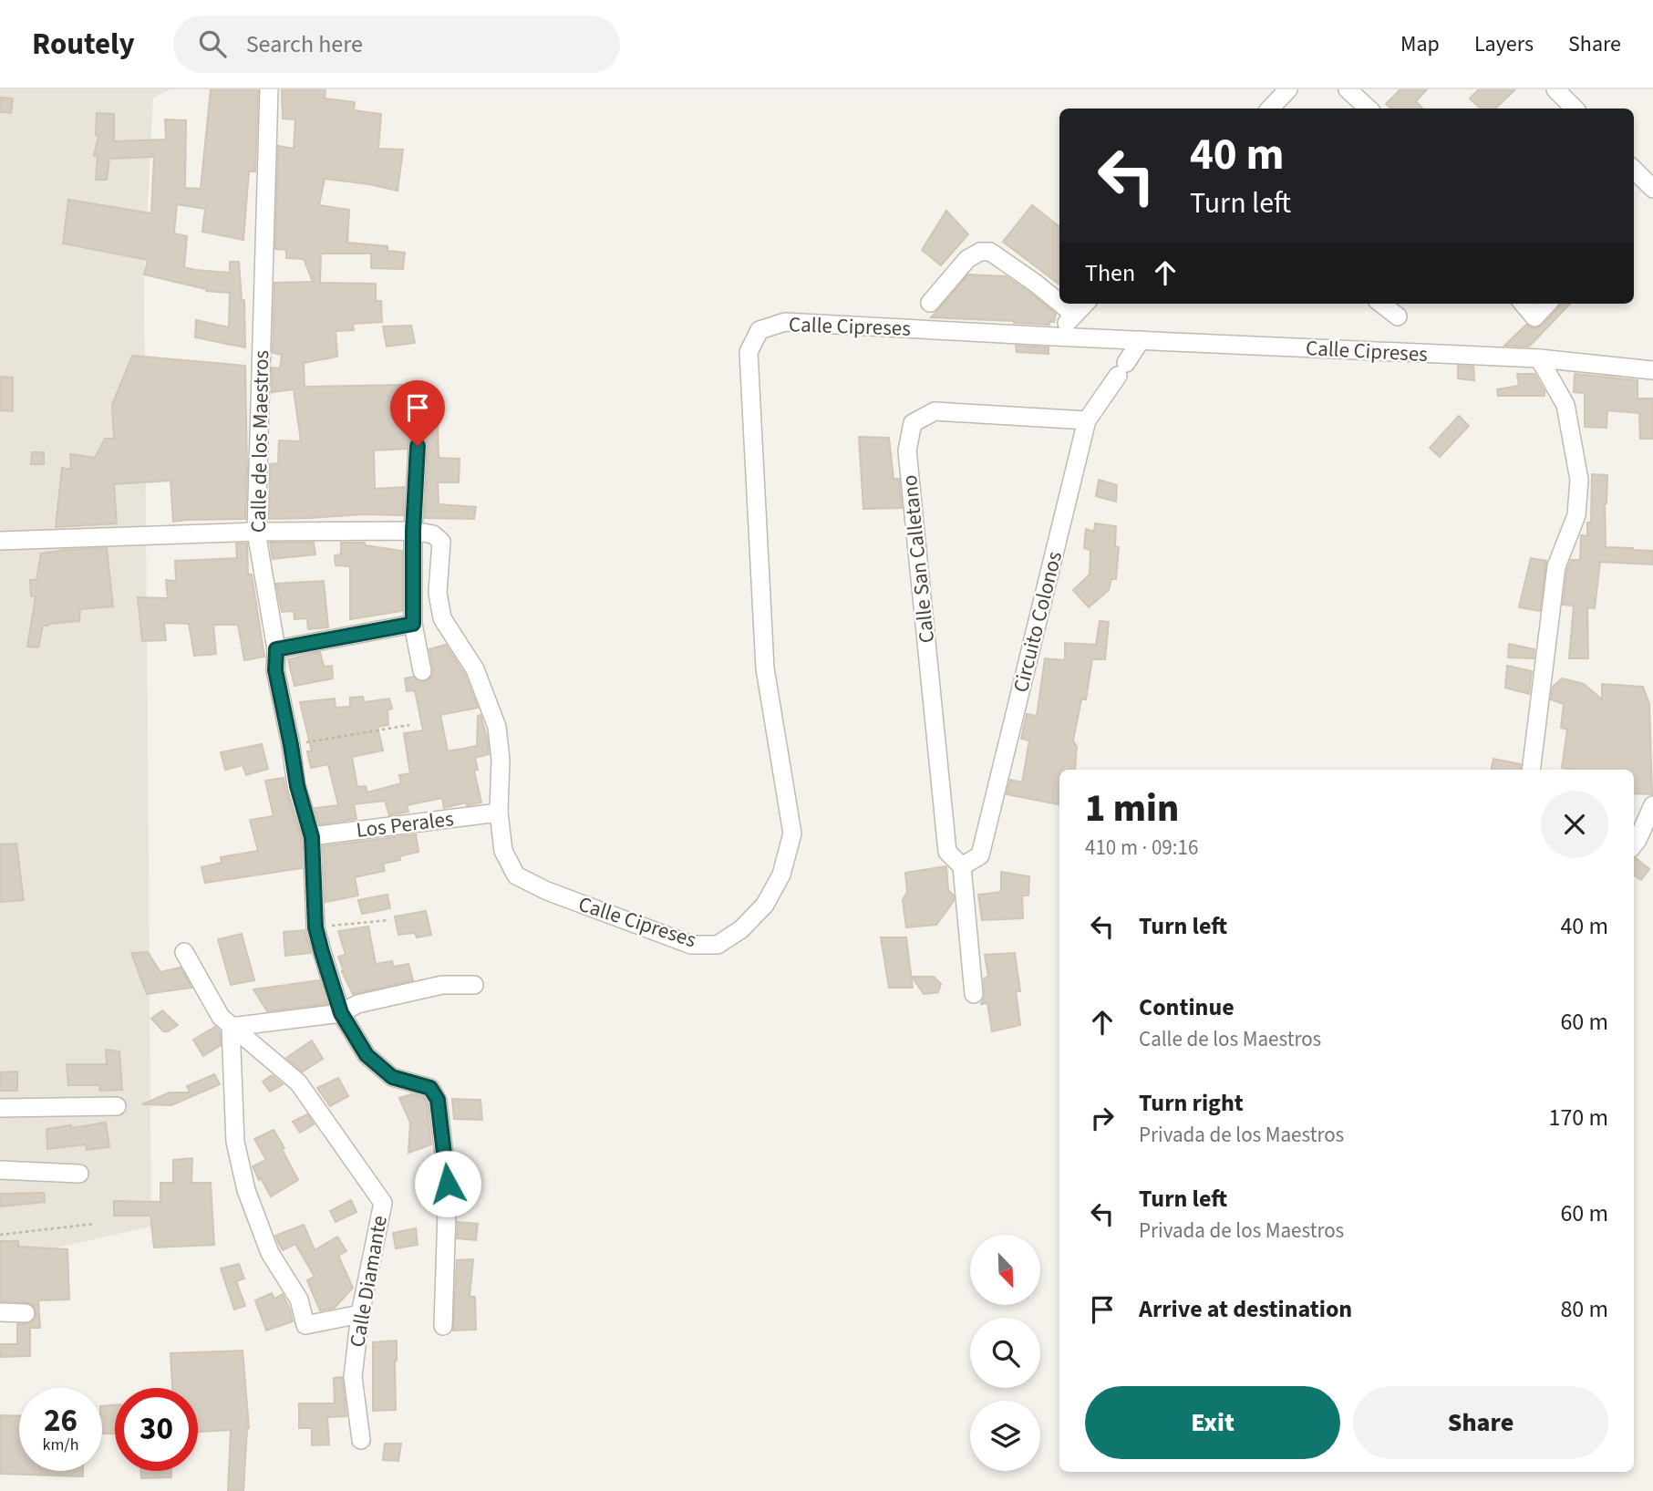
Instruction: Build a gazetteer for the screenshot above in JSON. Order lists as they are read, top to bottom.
{
  "streets": {
    "street": [
      "Calle Cipreses",
      "Calle de los Maestros",
      "Calle San Calletano",
      "Circuito Colonos",
      "Los Perales",
      "Calle Diamante"
    ]
  },
  "crossings": [
    ["Calle Cipreses", "Circuito Colonos"],
    ["Calle Cipreses", "Los Perales"],
    ["Calle de los Maestros", "Los Perales"],
    ["Calle San Calletano", "Circuito Colonos"]
  ],
  "north": "bottom right",
  "page": {
    "header": "Routely",
    "search": "Search here",
    "nav": ["Map", "Layers", "Share"],
    "turn": ["40 m", "Turn left"],
    "then": "Then",
    "heading": ["1 min", "410 m · 09:16"],
    "list": [
      {
        "name": "Turn left",
        "value": "40 m"
      },
      {
        "name": "Continue",
        "note": "Calle de los Maestros",
        "value": "60 m"
      },
      {
        "name": "Turn right",
        "note": "Privada de los Maestros",
        "value": "170 m"
      },
      {
        "name": "Turn left",
        "note": "Privada de los Maestros",
        "value": "60 m"
      },
      {
        "name": "Arrive at destination",
        "value": "80 m"
      }
    ],
    "buttons": ["Exit", "Share"],
    "speed": "26 km/h",
    "limit": "30"
  }
}
